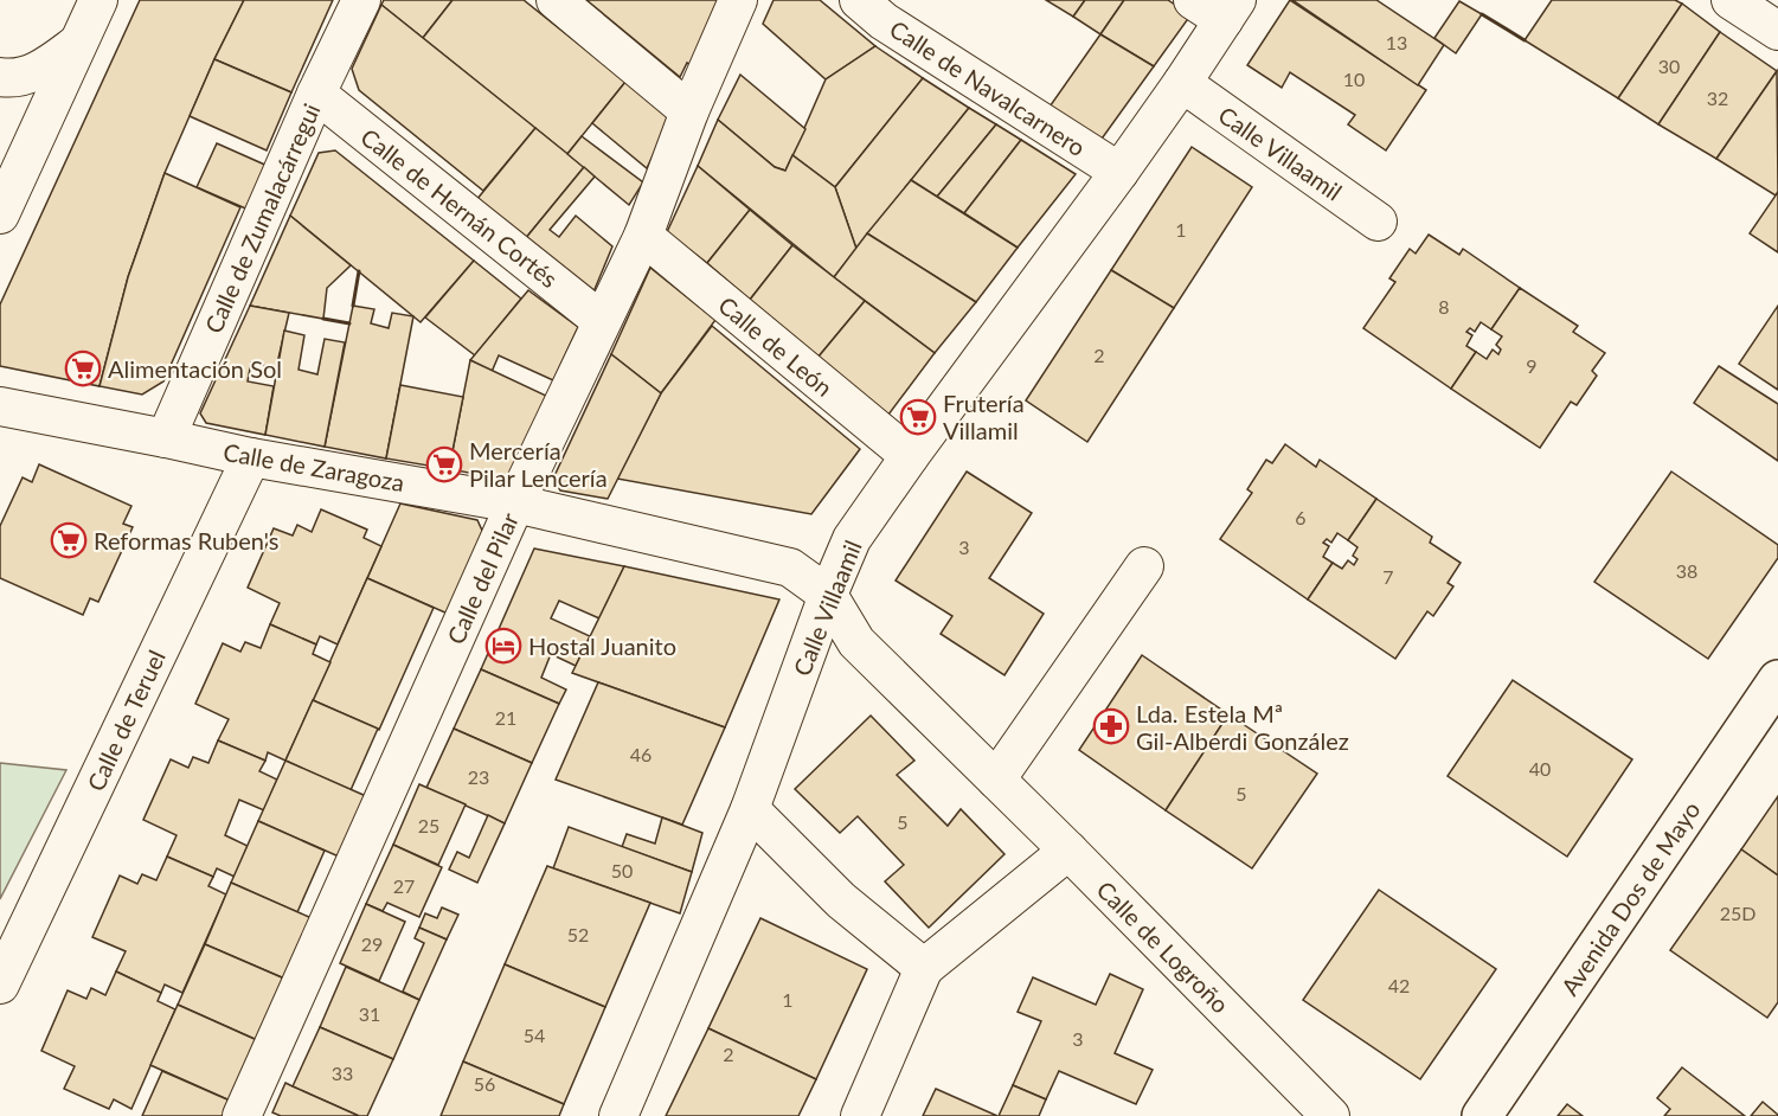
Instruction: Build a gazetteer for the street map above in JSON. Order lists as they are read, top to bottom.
{
  "streets": {
    "street": [
      "Calle de Navalcarnero",
      "Calle Villaamil",
      "Calle de Hernán Cortés",
      "Calle de Zumalacárregui",
      "Calle de León",
      "Calle de Zaragoza",
      "Calle del Pilar",
      "Calle de Teruel",
      "Avenida Dos de Mayo",
      "Calle de Logroño"
    ]
  },
  "crossings": [
    ["Calle de Navalcarnero", "Calle Villaamil"],
    ["Calle Villaamil", "Calle de León"],
    ["Calle Villaamil", "Calle de Zaragoza"],
    ["Calle Villaamil", "Calle de Logroño"],
    ["Calle de Hernán Cortés", "Calle de Zumalacárregui"],
    ["Calle de Hernán Cortés", "Calle del Pilar"],
    ["Calle de Zumalacárregui", "Calle de Zaragoza"],
    ["Calle de León", "Calle del Pilar"],
    ["Calle de Zaragoza", "Calle del Pilar"],
    ["Calle de Zaragoza", "Calle de Teruel"],
    ["Calle de Zaragoza", "Calle de Logroño"]
  ],
  "places": {
    "supermarket": [
      "Alimentación Sol",
      "Frutería Villamil",
      "Mercería Pilar Lencería",
      "Reformas Ruben's"
    ],
    "hotel": ["Hostal Juanito"],
    "pharmacy": ["Lda. Estela Mª Gil-Alberdi González"]
  },
  "house_numbers": [
    "13",
    "30",
    "10",
    "32",
    "1",
    "8",
    "2",
    "9",
    "6",
    "3",
    "38",
    "7",
    "21",
    "46",
    "40",
    "23",
    "5",
    "5",
    "25",
    "50",
    "27",
    "25D",
    "52",
    "29",
    "42",
    "1",
    "31",
    "54",
    "3",
    "2",
    "33",
    "56"
  ]
}
